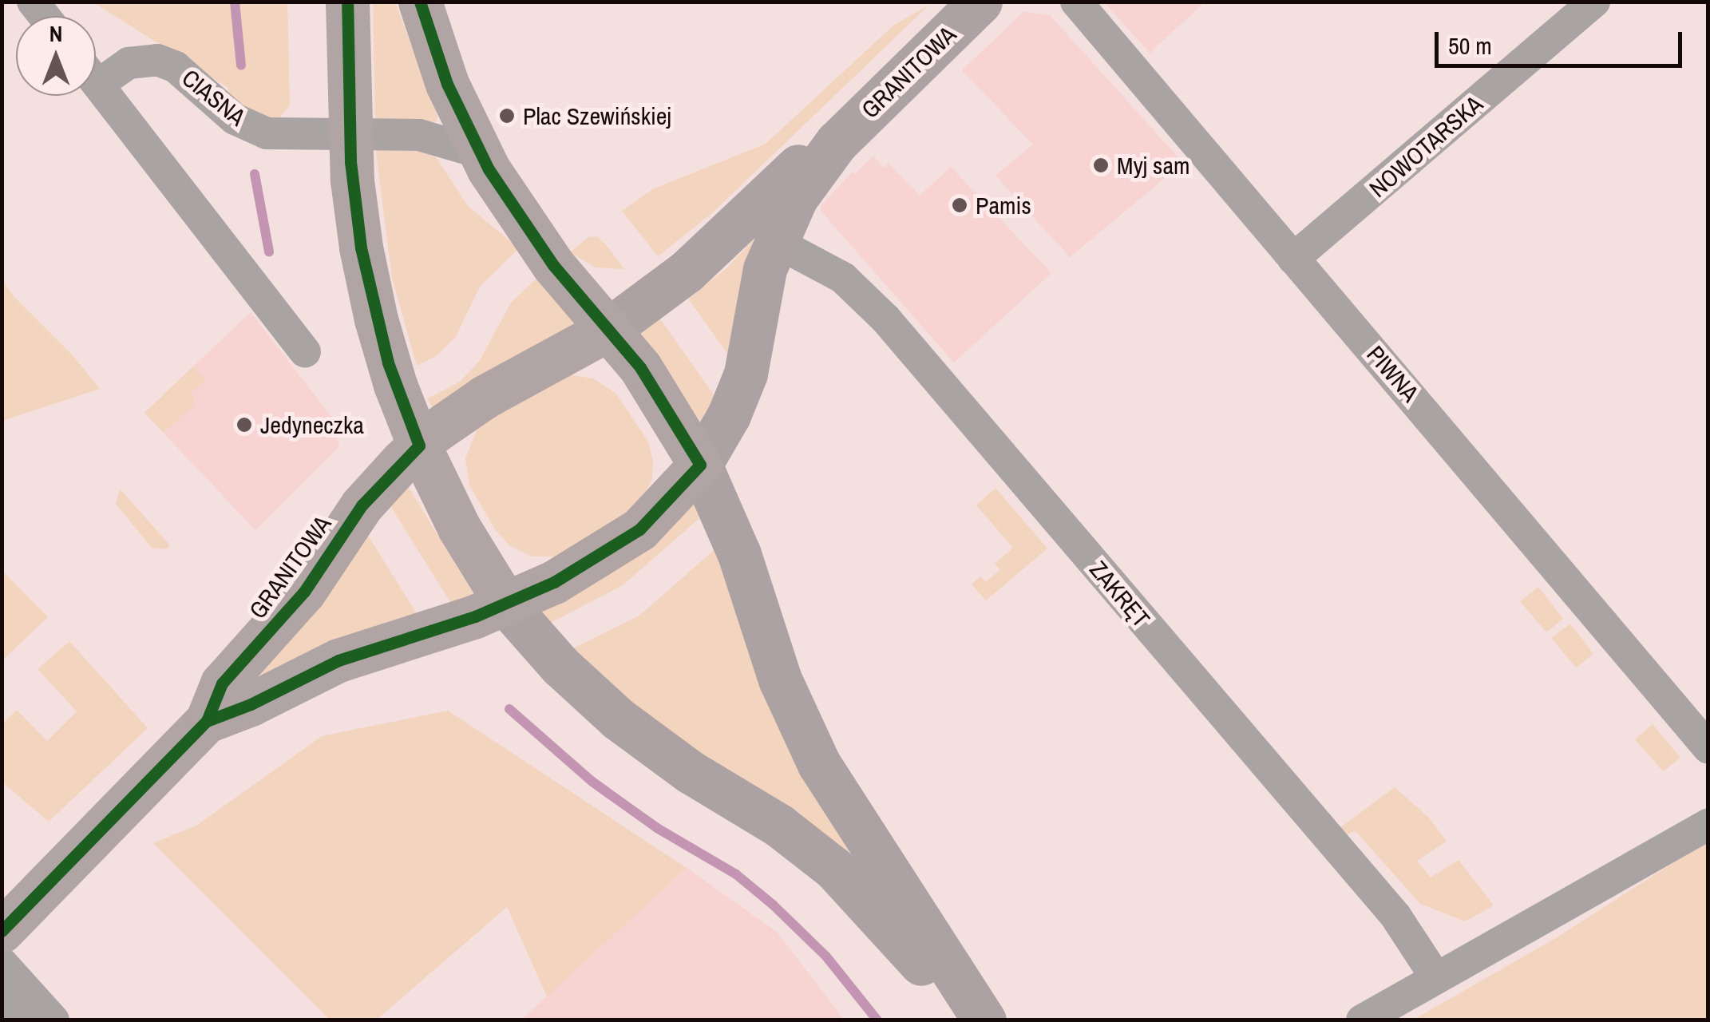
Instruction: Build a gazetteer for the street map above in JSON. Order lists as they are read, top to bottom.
{
  "streets": {
    "main road": ["GRANITOWA"],
    "street": [
      "CIASNA",
      "NOWOTARSKA",
      "PIWNA",
      "ZAKRĘT"
    ]
  },
  "crossings": [
    ["GRANITOWA", "ZAKRĘT"],
    ["NOWOTARSKA", "PIWNA"]
  ],
  "places": [
    "Plac Szewińskiej",
    "Myj sam",
    "Pamis",
    "Jedyneczka"
  ],
  "scale_bar": "50 m",
  "north": "top"
}
